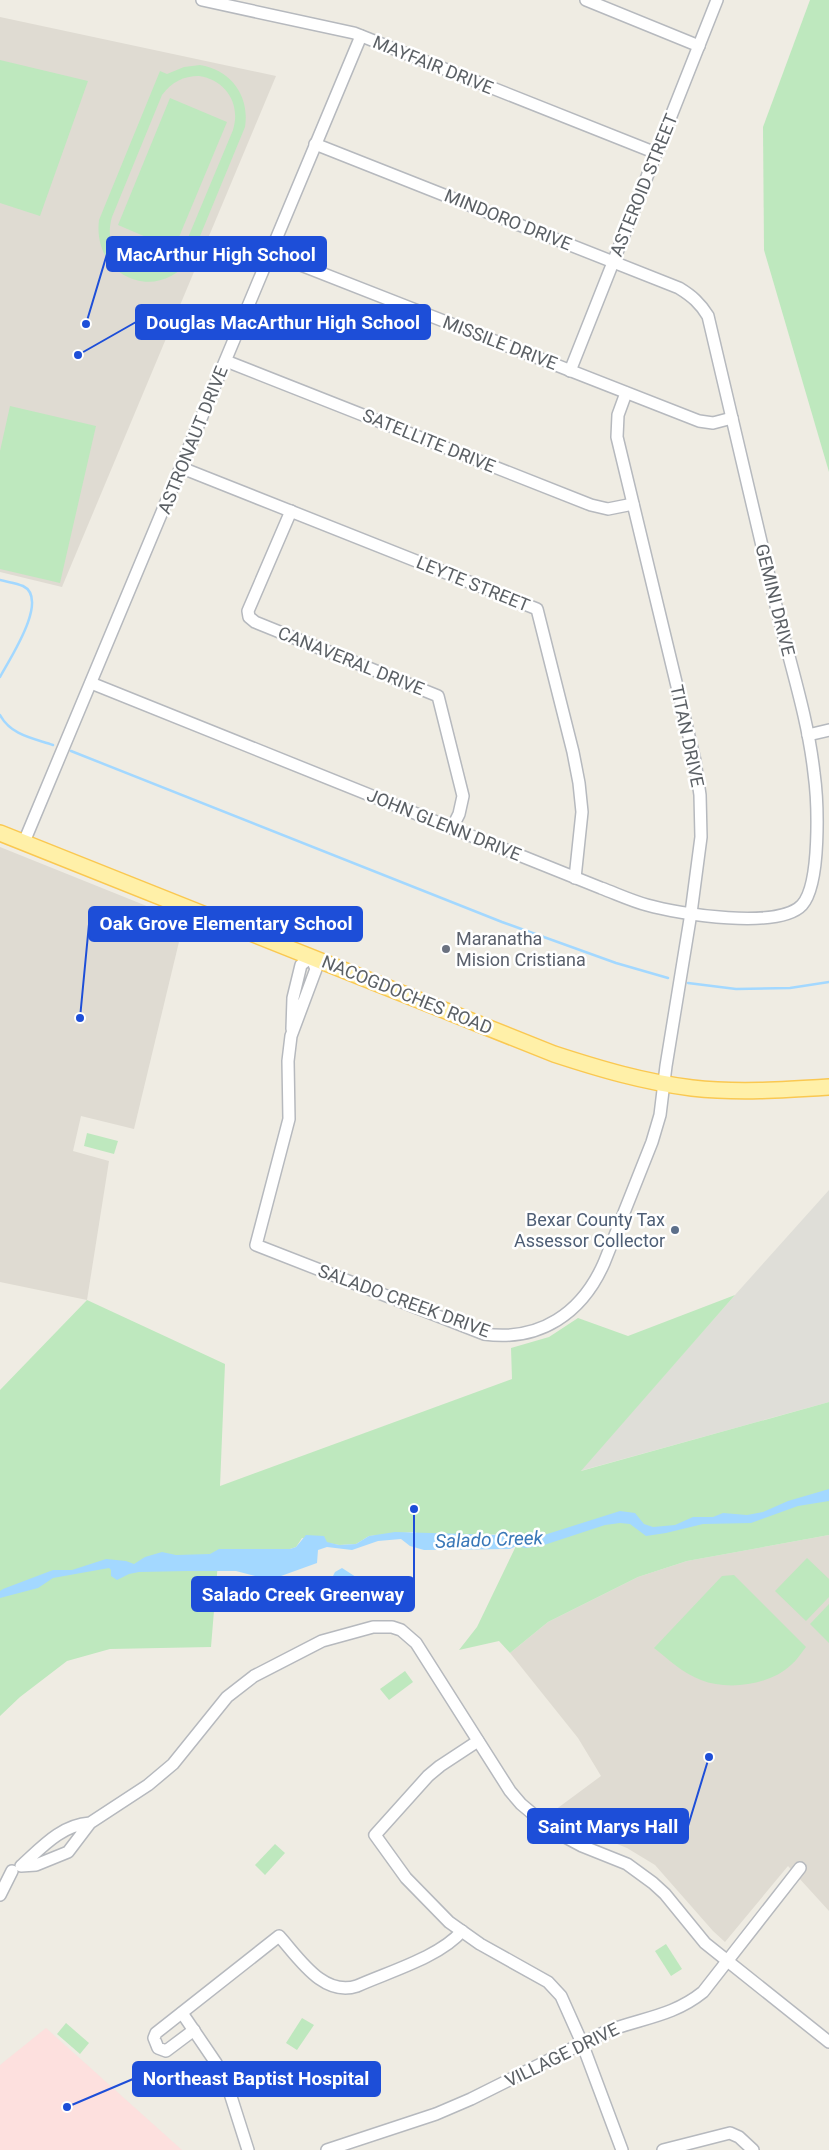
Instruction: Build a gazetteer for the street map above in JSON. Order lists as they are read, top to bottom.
{
  "streets": {
    "main road": ["NACOGDOCHES ROAD"],
    "street": [
      "MAYFAIR DRIVE",
      "ASTEROID STREET",
      "MINDORO DRIVE",
      "MISSILE DRIVE",
      "ASTRONAUT DRIVE",
      "SATELLITE DRIVE",
      "LEYTE STREET",
      "GEMINI DRIVE",
      "CANAVERAL DRIVE",
      "TITAN DRIVE",
      "JOHN GLENN DRIVE",
      "SALADO CREEK DRIVE",
      "VILLAGE DRIVE"
    ]
  },
  "crossings": [
    ["MAYFAIR DRIVE", "ASTEROID STREET"],
    ["MAYFAIR DRIVE", "ASTRONAUT DRIVE"],
    ["ASTEROID STREET", "MINDORO DRIVE"],
    ["ASTEROID STREET", "MISSILE DRIVE"],
    ["MINDORO DRIVE", "ASTRONAUT DRIVE"],
    ["MINDORO DRIVE", "GEMINI DRIVE"],
    ["MISSILE DRIVE", "ASTRONAUT DRIVE"],
    ["MISSILE DRIVE", "GEMINI DRIVE"],
    ["MISSILE DRIVE", "TITAN DRIVE"],
    ["ASTRONAUT DRIVE", "SATELLITE DRIVE"],
    ["ASTRONAUT DRIVE", "LEYTE STREET"],
    ["ASTRONAUT DRIVE", "JOHN GLENN DRIVE"],
    ["ASTRONAUT DRIVE", "NACOGDOCHES ROAD"],
    ["SATELLITE DRIVE", "TITAN DRIVE"],
    ["LEYTE STREET", "CANAVERAL DRIVE"],
    ["LEYTE STREET", "JOHN GLENN DRIVE"],
    ["GEMINI DRIVE", "JOHN GLENN DRIVE"],
    ["CANAVERAL DRIVE", "JOHN GLENN DRIVE"],
    ["TITAN DRIVE", "JOHN GLENN DRIVE"],
    ["TITAN DRIVE", "NACOGDOCHES ROAD"],
    ["TITAN DRIVE", "SALADO CREEK DRIVE"],
    ["NACOGDOCHES ROAD", "SALADO CREEK DRIVE"]
  ],
  "water": ["Salado Creek"],
  "places": [
    "MacArthur High School",
    "Douglas MacArthur High School",
    "Maranatha Mision Cristiana",
    "Oak Grove Elementary School",
    "Bexar County Tax Assessor Collector",
    "Salado Creek Greenway",
    "Saint Marys Hall",
    "Northeast Baptist Hospital"
  ]
}
